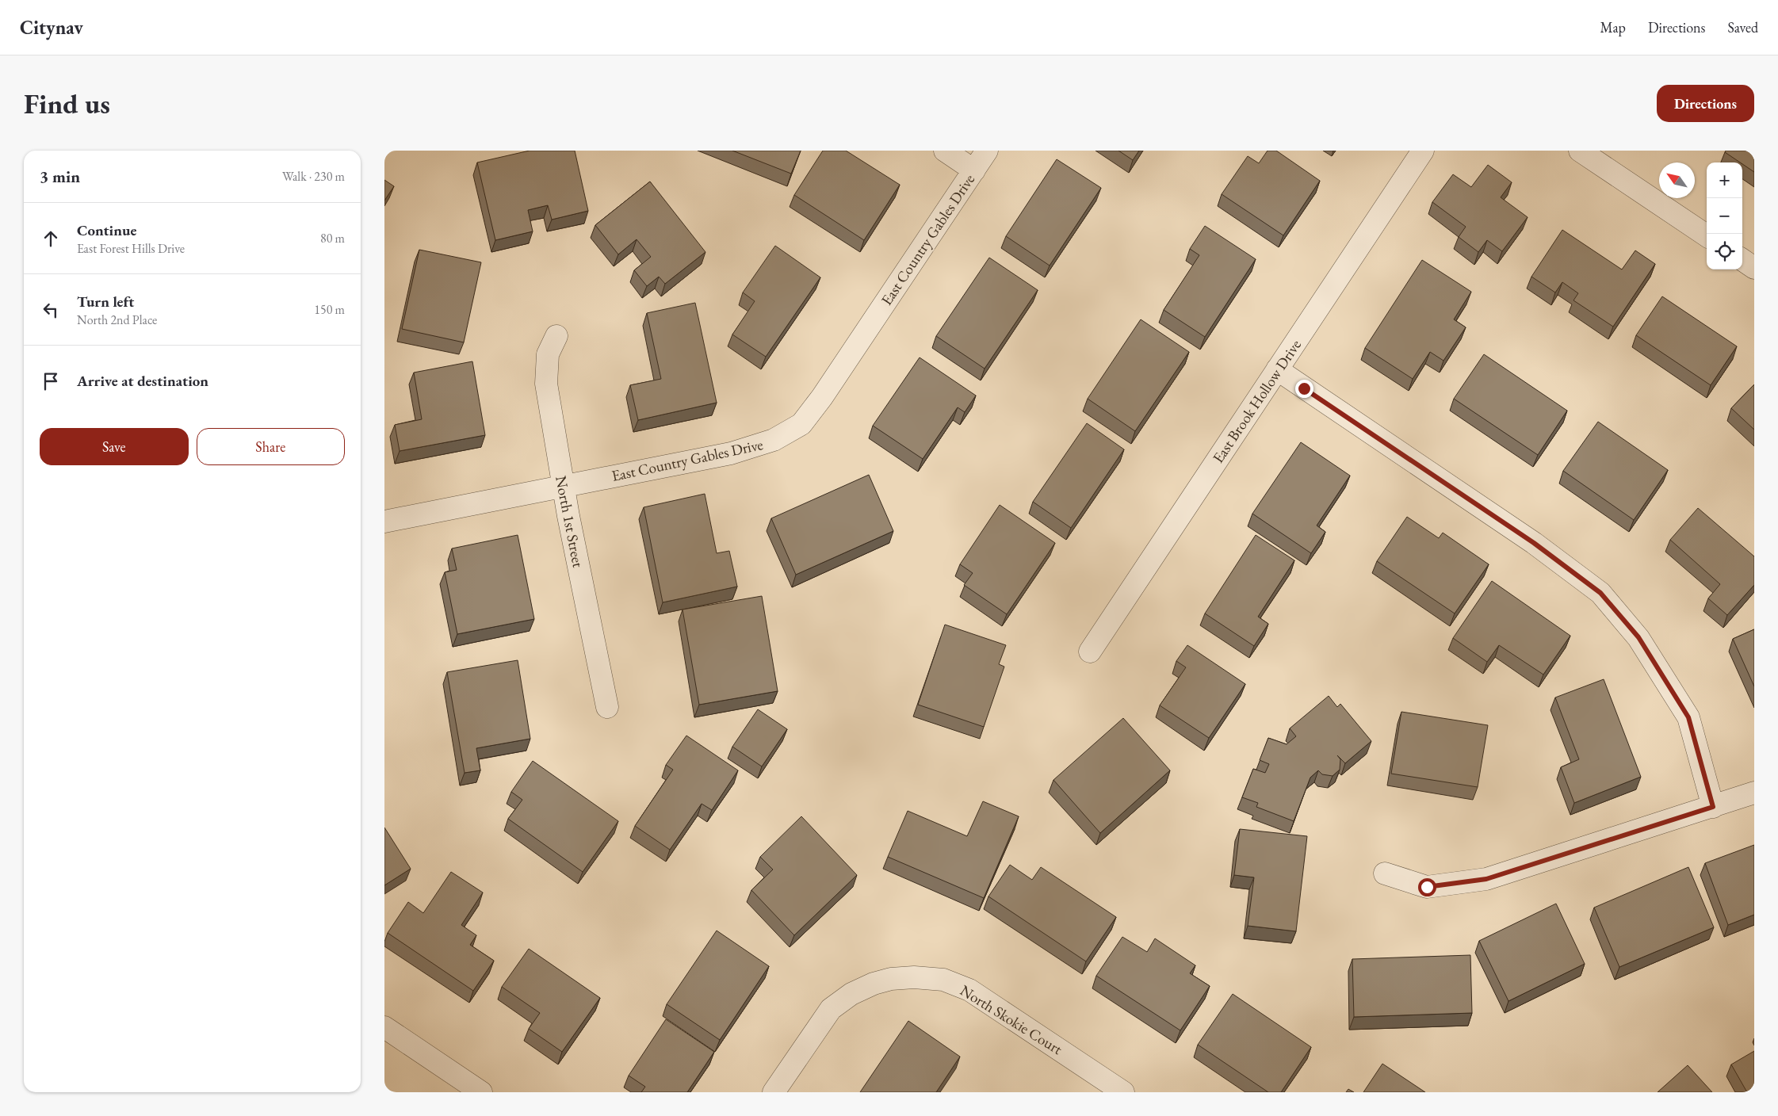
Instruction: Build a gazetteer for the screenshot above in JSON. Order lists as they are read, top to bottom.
{
  "streets": {
    "street": [
      "East Country Gables Drive",
      "East Brook Hollow Drive",
      "North 1st Street",
      "North Skokie Court"
    ]
  },
  "crossings": [
    ["East Country Gables Drive", "North 1st Street"]
  ],
  "north": "top left",
  "page": {
    "header": "Citynav",
    "nav": ["Map", "Directions", "Saved"],
    "buttons": [
      "Directions",
      ["Save", "Share"]
    ],
    "title": "Find us",
    "heading": ["3 min", "Walk · 230 m"],
    "map_buttons": ["+", "−"],
    "list": [
      ["Continue", "East Forest Hills Drive", "80 m"],
      ["Turn left", "North 2nd Place", "150 m"],
      "Arrive at destination"
    ]
  }
}
